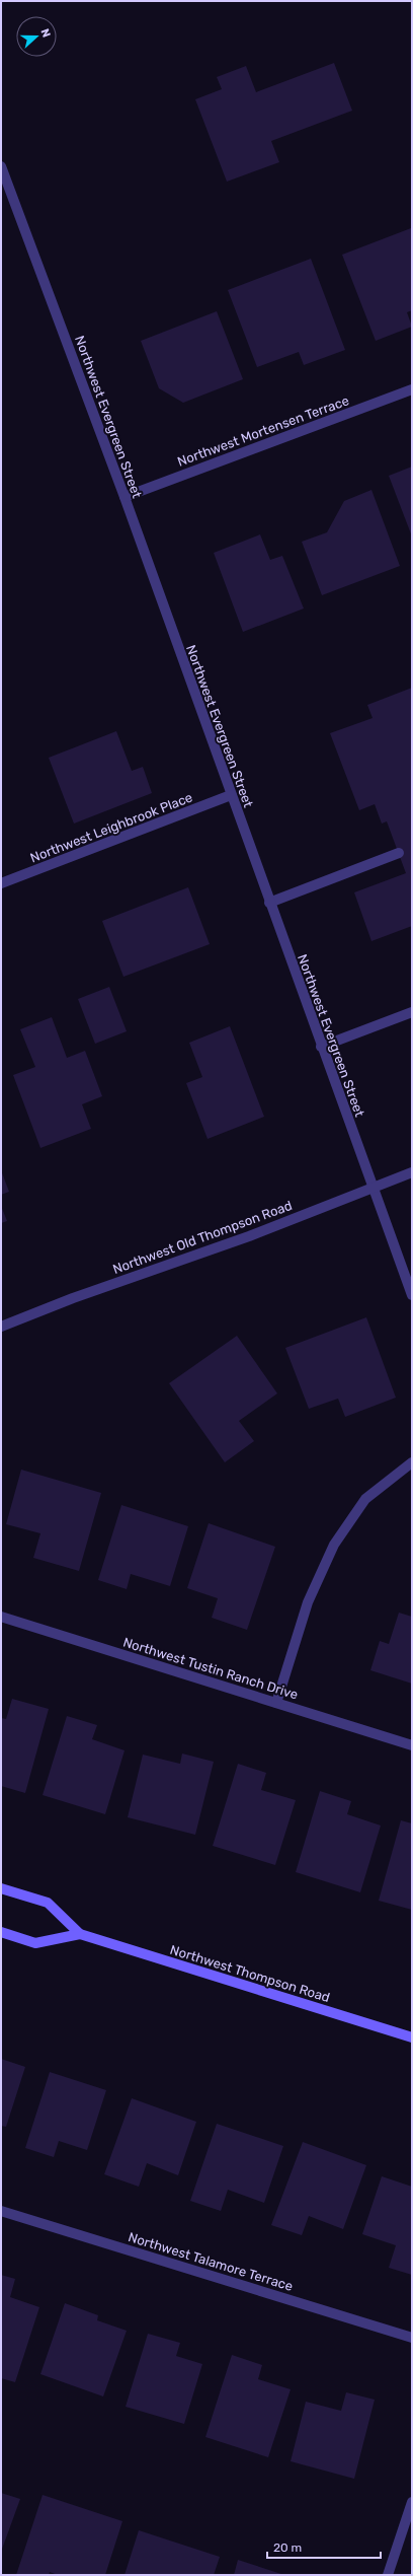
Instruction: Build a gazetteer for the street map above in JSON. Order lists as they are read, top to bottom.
{
  "streets": {
    "street": [
      "Northwest Evergreen Street",
      "Northwest Mortensen Terrace",
      "Northwest Leighbrook Place",
      "Northwest Old Thompson Road",
      "Northwest Tustin Ranch Drive",
      "Northwest Thompson Road",
      "Northwest Talamore Terrace"
    ]
  },
  "crossings": [
    ["Northwest Evergreen Street", "Northwest Mortensen Terrace"],
    ["Northwest Evergreen Street", "Northwest Leighbrook Place"],
    ["Northwest Evergreen Street", "Northwest Old Thompson Road"]
  ],
  "scale_bar": "20 m",
  "north": "right"
}
